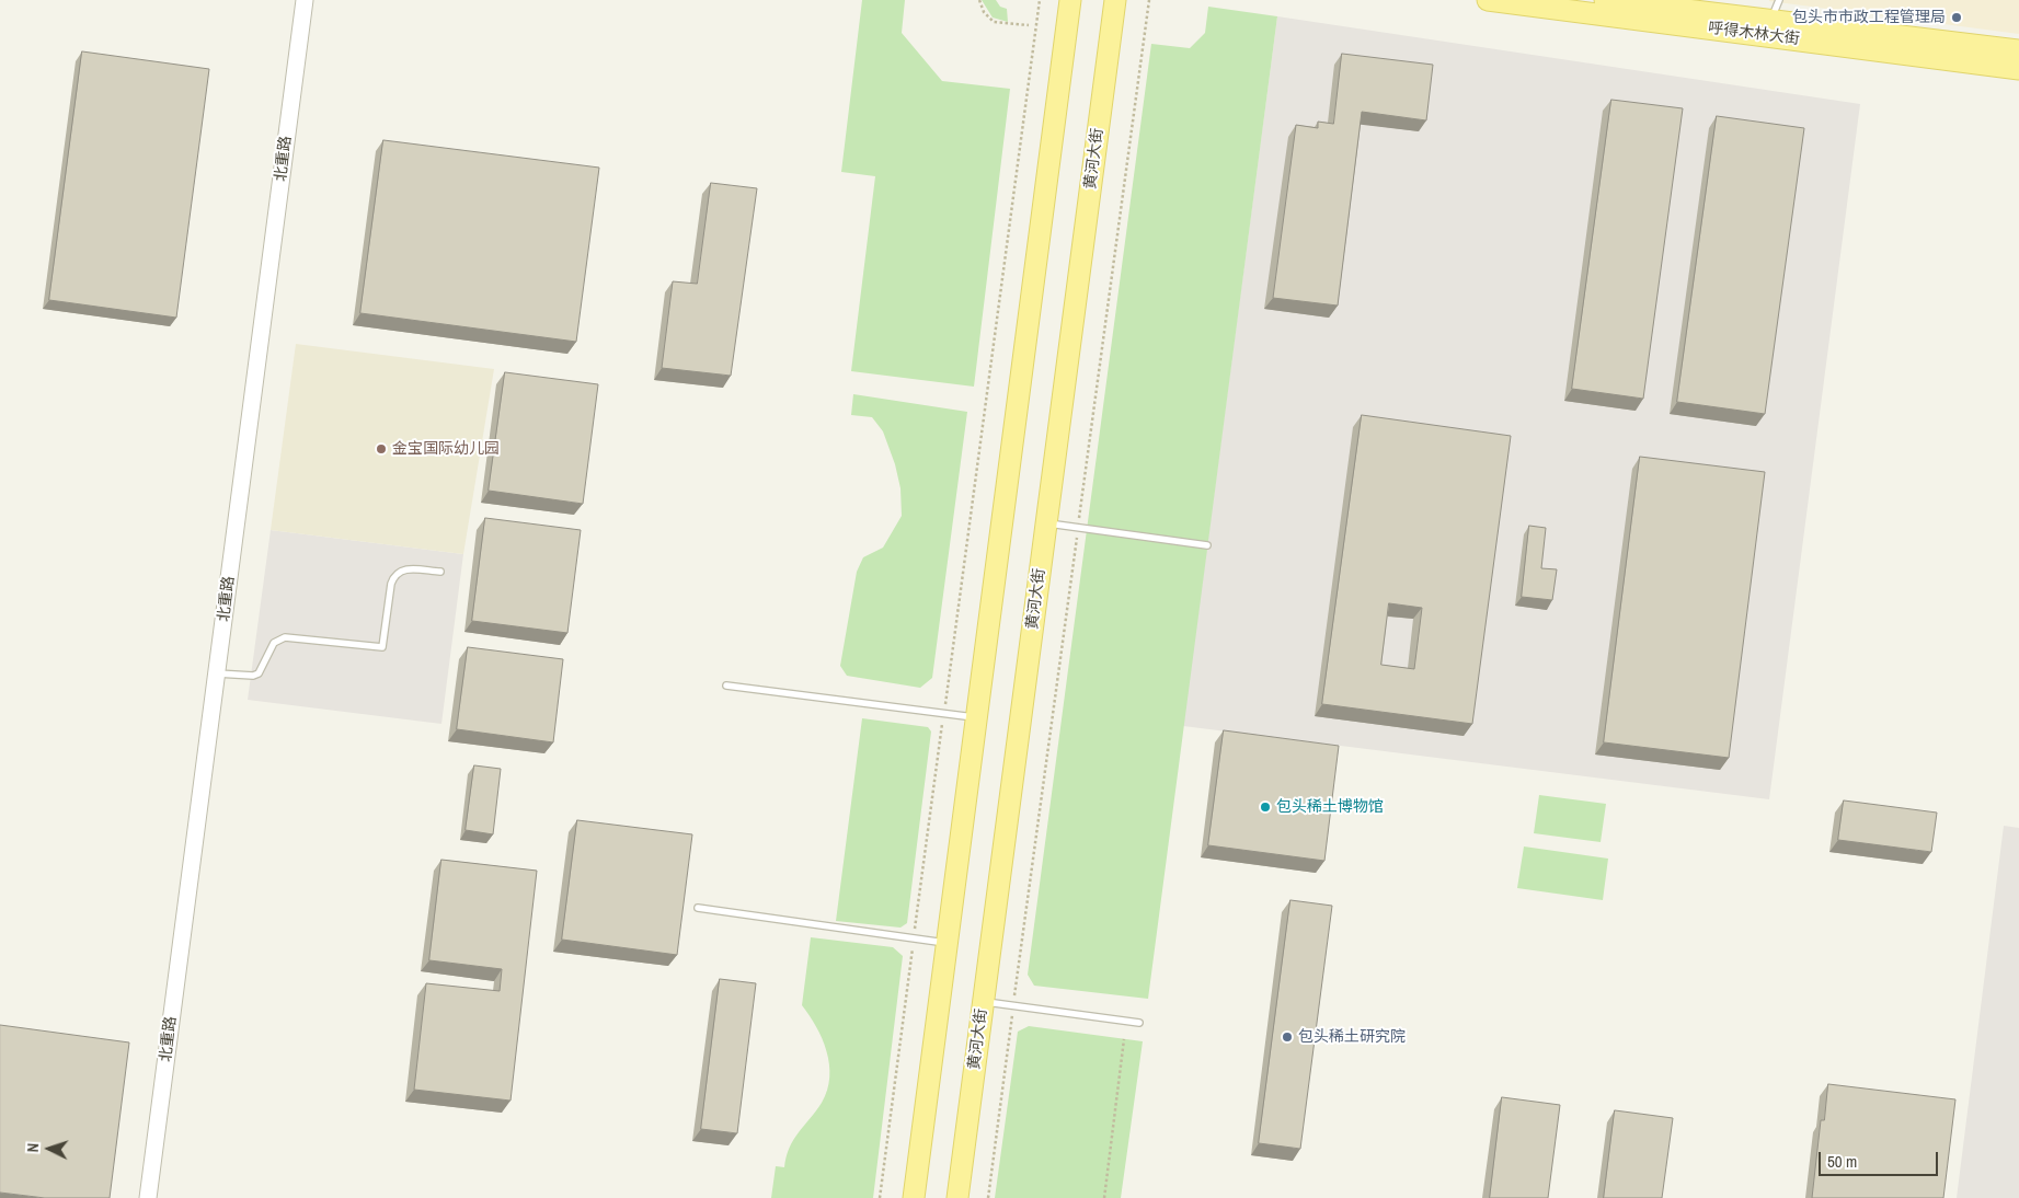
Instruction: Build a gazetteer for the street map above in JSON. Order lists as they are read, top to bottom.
{
  "streets": {
    "main road": ["呼得木林大街", "黄河大街"],
    "street": ["北重路"]
  },
  "places": [
    "包头市市政工程管理局",
    "金宝国际幼儿园",
    "包头稀土博物馆",
    "包头稀土研究院"
  ],
  "scale_bar": "50 m",
  "north": "left"
}
